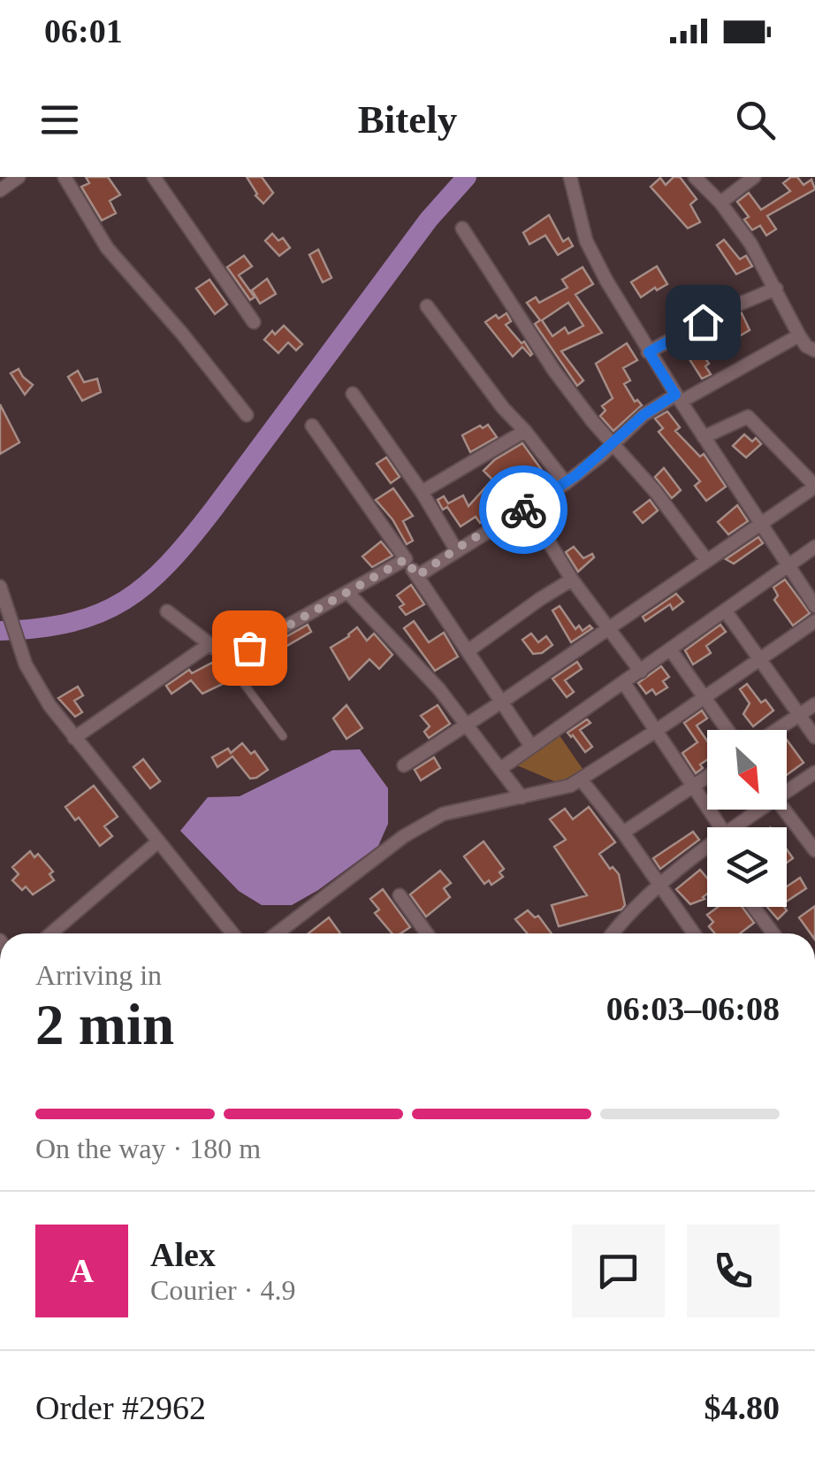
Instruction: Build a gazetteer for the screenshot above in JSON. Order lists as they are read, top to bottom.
{
  "north": "bottom right",
  "page": {
    "status": "06:01",
    "header": "Bitely",
    "heading": ["2 min", "Arriving in", "06:03–06:08"],
    "panel": [
      "Alex",
      "Courier · 4.9",
      "Order #2962",
      "$4.80"
    ],
    "bar": "On the way · 180 m",
    "round": "A"
  }
}
